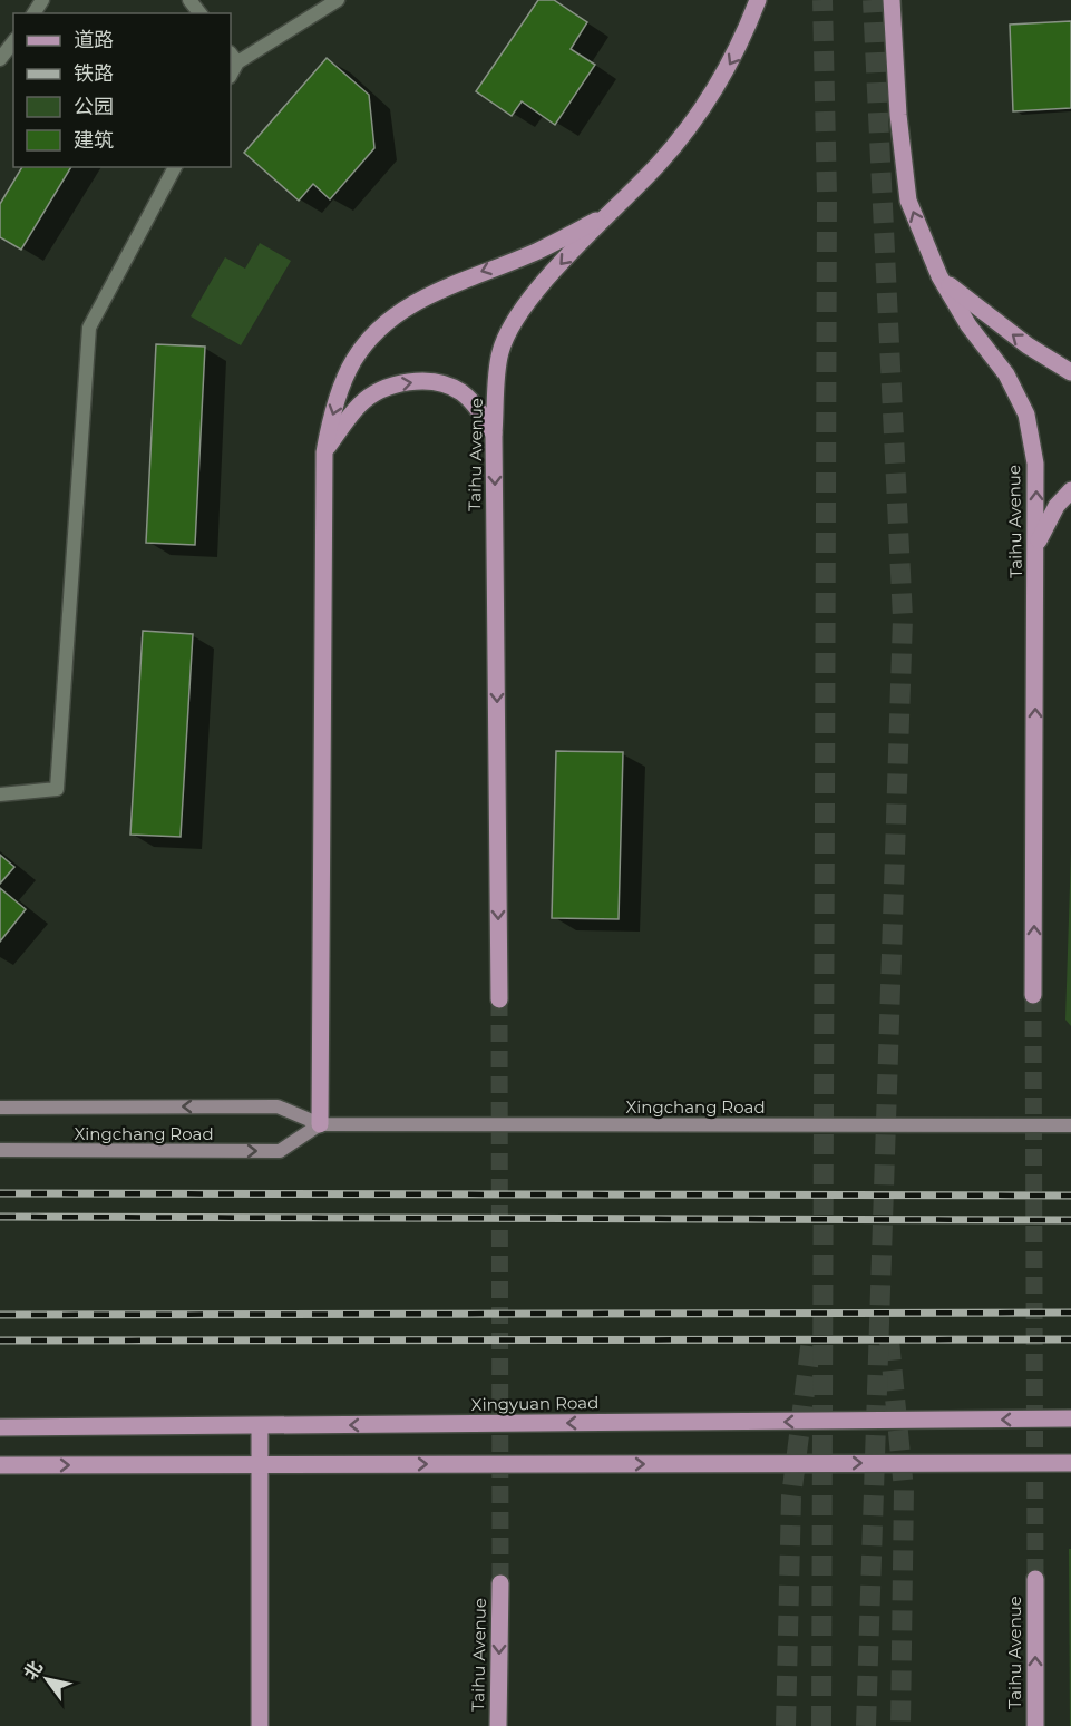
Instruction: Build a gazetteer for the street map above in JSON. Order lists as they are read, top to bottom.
{
  "streets": {
    "main road": ["Taihu Avenue", "Xingchang Road", "Xingyuan Road"]
  },
  "legend": [
    "道路",
    "铁路",
    "公园",
    "建筑"
  ],
  "north": "top left"
}
